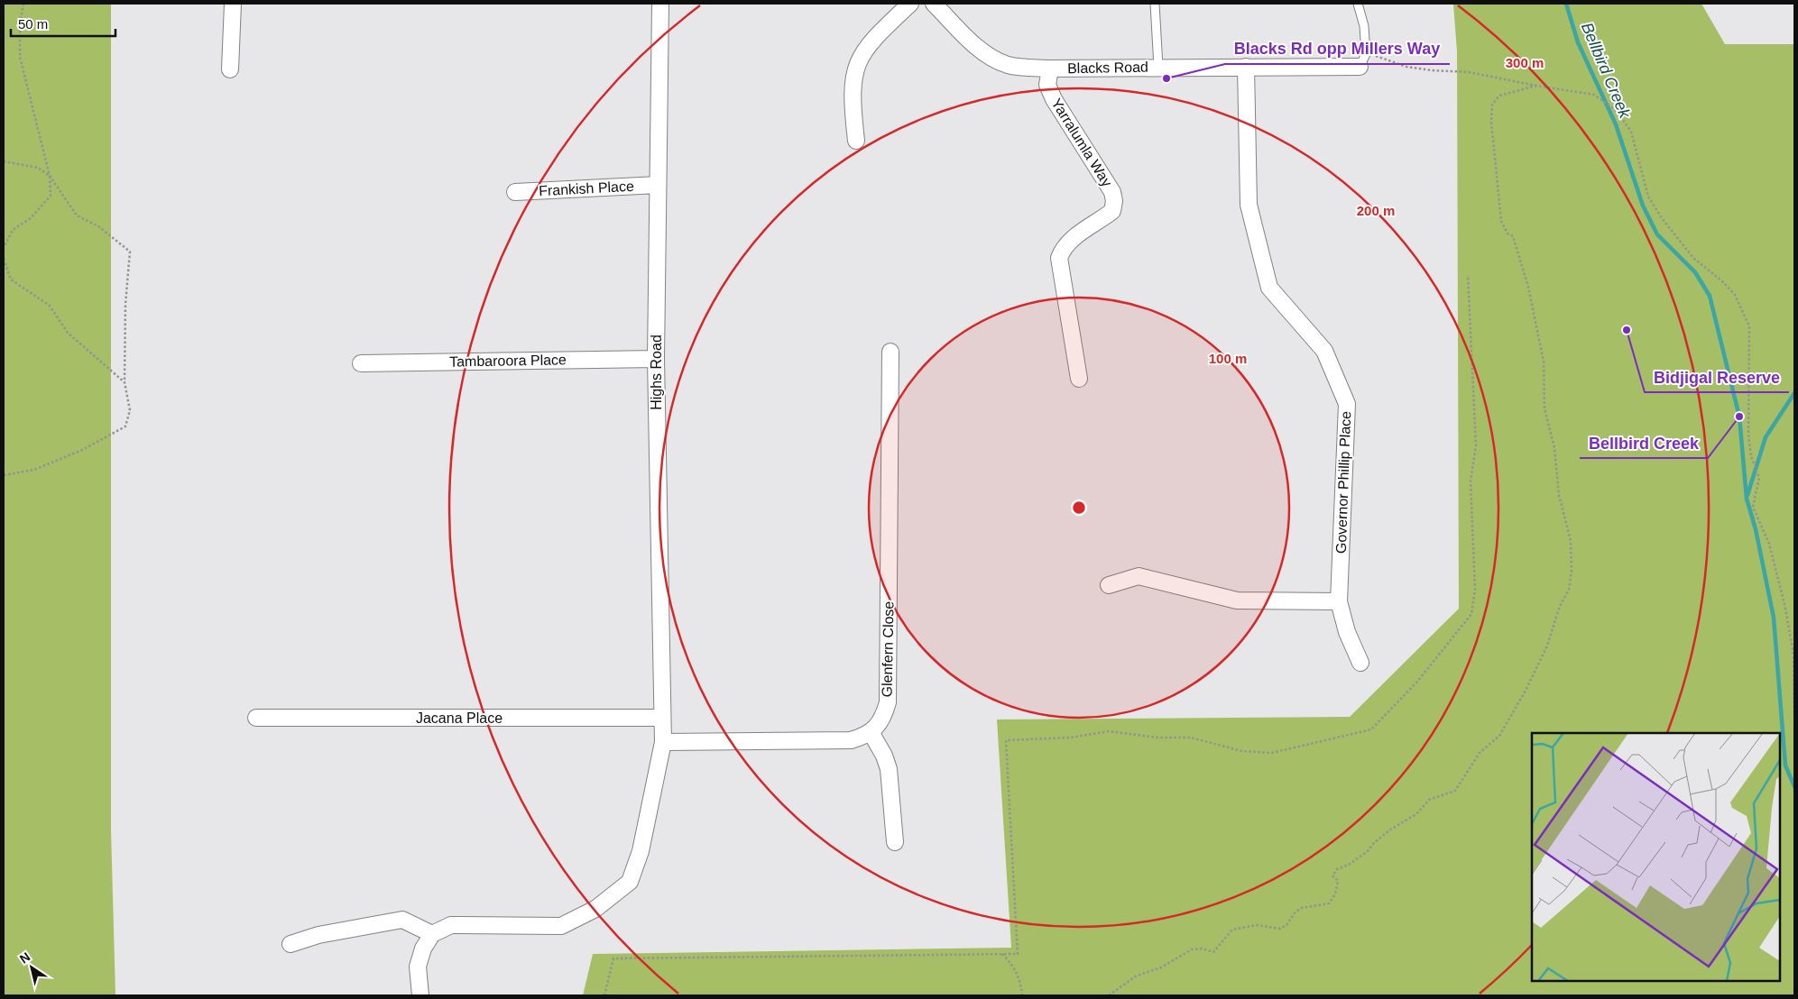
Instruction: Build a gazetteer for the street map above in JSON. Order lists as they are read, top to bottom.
{
  "streets": {
    "street": [
      "Blacks Road",
      "Yarralumla Way",
      "Frankish Place",
      "Tambaroora Place",
      "Highs Road",
      "Governor Phillip Place",
      "Glenfern Close",
      "Jacana Place"
    ]
  },
  "crossings": [
    ["Blacks Road", "Yarralumla Way"],
    ["Blacks Road", "Governor Phillip Place"],
    ["Frankish Place", "Highs Road"],
    ["Tambaroora Place", "Highs Road"],
    ["Highs Road", "Jacana Place"]
  ],
  "water": ["Bellbird Creek"],
  "places": ["Blacks Rd opp Millers Way", "Bidjigal Reserve", "Bellbird Creek"],
  "scale_bar": "50 m",
  "north": "top left",
  "rings": ["300 m", "200 m", "100 m"]
}
